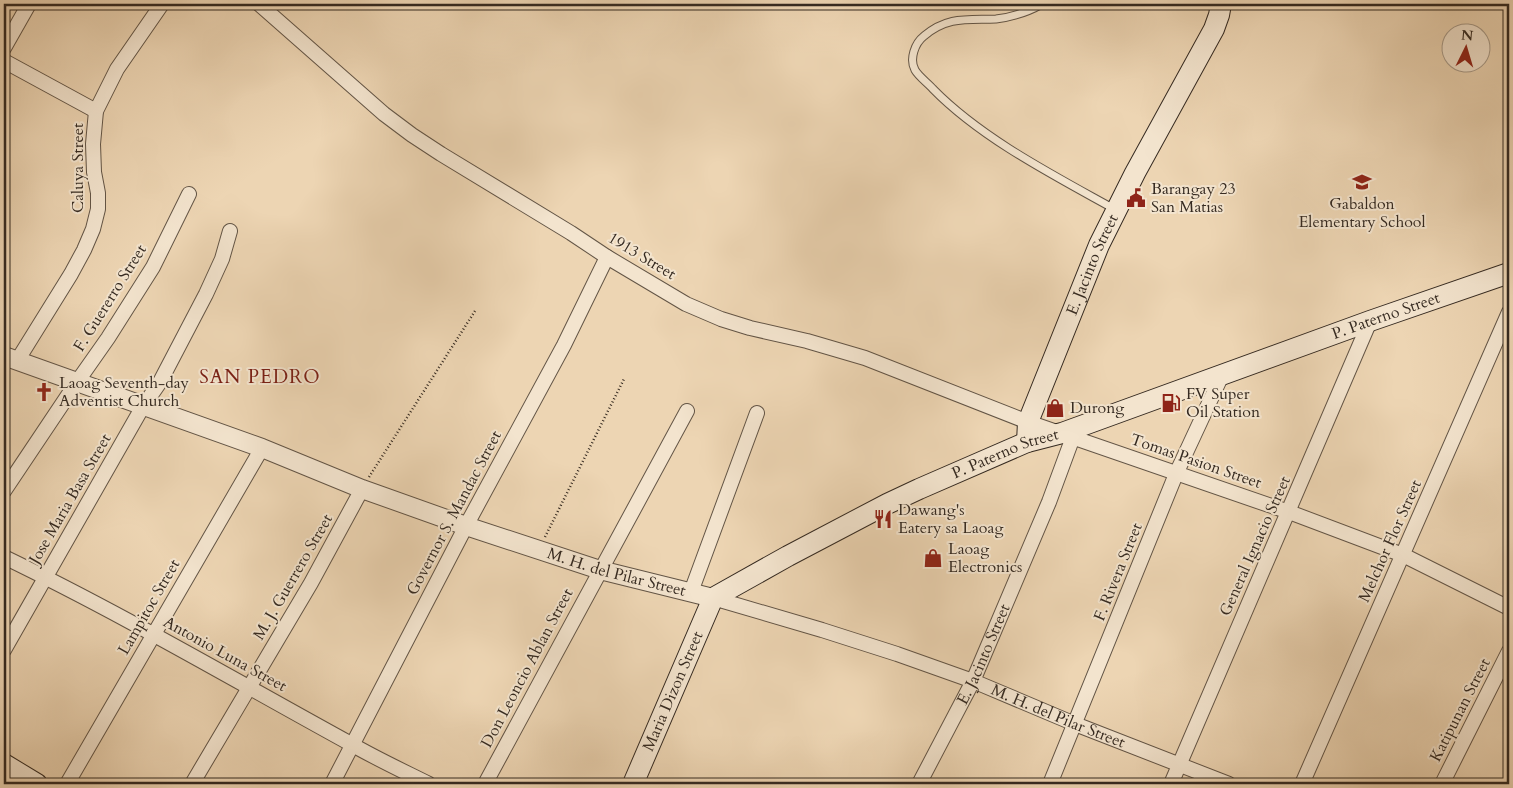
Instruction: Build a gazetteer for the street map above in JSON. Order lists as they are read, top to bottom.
{
  "streets": {
    "main road": ["E. Jacinto Street", "P. Paterno Street", "Maria Dizon Street"],
    "street": [
      "Caluya Street",
      "1913 Street",
      "F. Guererro Street",
      "Tomas Pasion Street",
      "Jose Maria Basa Street",
      "Governor S. Mandac Street",
      "Melchor Flor Street",
      "General Ignacio Street",
      "M. H. del Pilar Street",
      "F. Rivera Street",
      "M. J. Guerrero Street",
      "Lampitoc Street",
      "Antonio Luna Street",
      "Don Leoncio Ablan Street",
      "Katipunan Street"
    ]
  },
  "crossings": [
    ["Caluya Street", "M. H. del Pilar Street"],
    ["1913 Street", "E. Jacinto Street"],
    ["1913 Street", "P. Paterno Street"],
    ["1913 Street", "Tomas Pasion Street"],
    ["1913 Street", "Governor S. Mandac Street"],
    ["E. Jacinto Street", "P. Paterno Street"],
    ["E. Jacinto Street", "Tomas Pasion Street"],
    ["E. Jacinto Street", "M. H. del Pilar Street"],
    ["F. Guererro Street", "M. H. del Pilar Street"],
    ["P. Paterno Street", "Tomas Pasion Street"],
    ["P. Paterno Street", "General Ignacio Street"],
    ["P. Paterno Street", "M. H. del Pilar Street"],
    ["P. Paterno Street", "F. Rivera Street"],
    ["P. Paterno Street", "Maria Dizon Street"],
    ["Tomas Pasion Street", "Melchor Flor Street"],
    ["Tomas Pasion Street", "General Ignacio Street"],
    ["Tomas Pasion Street", "F. Rivera Street"],
    ["Jose Maria Basa Street", "M. H. del Pilar Street"],
    ["Jose Maria Basa Street", "Antonio Luna Street"],
    ["Governor S. Mandac Street", "M. H. del Pilar Street"],
    ["Governor S. Mandac Street", "Antonio Luna Street"],
    ["General Ignacio Street", "M. H. del Pilar Street"],
    ["M. H. del Pilar Street", "F. Rivera Street"],
    ["M. H. del Pilar Street", "M. J. Guerrero Street"],
    ["M. H. del Pilar Street", "Lampitoc Street"],
    ["M. H. del Pilar Street", "Don Leoncio Ablan Street"],
    ["M. H. del Pilar Street", "Maria Dizon Street"],
    ["M. J. Guerrero Street", "Antonio Luna Street"],
    ["Lampitoc Street", "Antonio Luna Street"]
  ],
  "districts": ["SAN PEDRO"],
  "places": {
    "school or university": ["Gabaldon Elementary School"],
    "public building": ["Barangay 23 San Matias"],
    "church": ["Laoag Seventh-day Adventist Church"],
    "fuel station": ["FV Super Oil Station"],
    "shop": ["Durong", "Laoag Electronics"],
    "restaurant": ["Dawang's Eatery sa Laoag"]
  },
  "north": "top"
}
